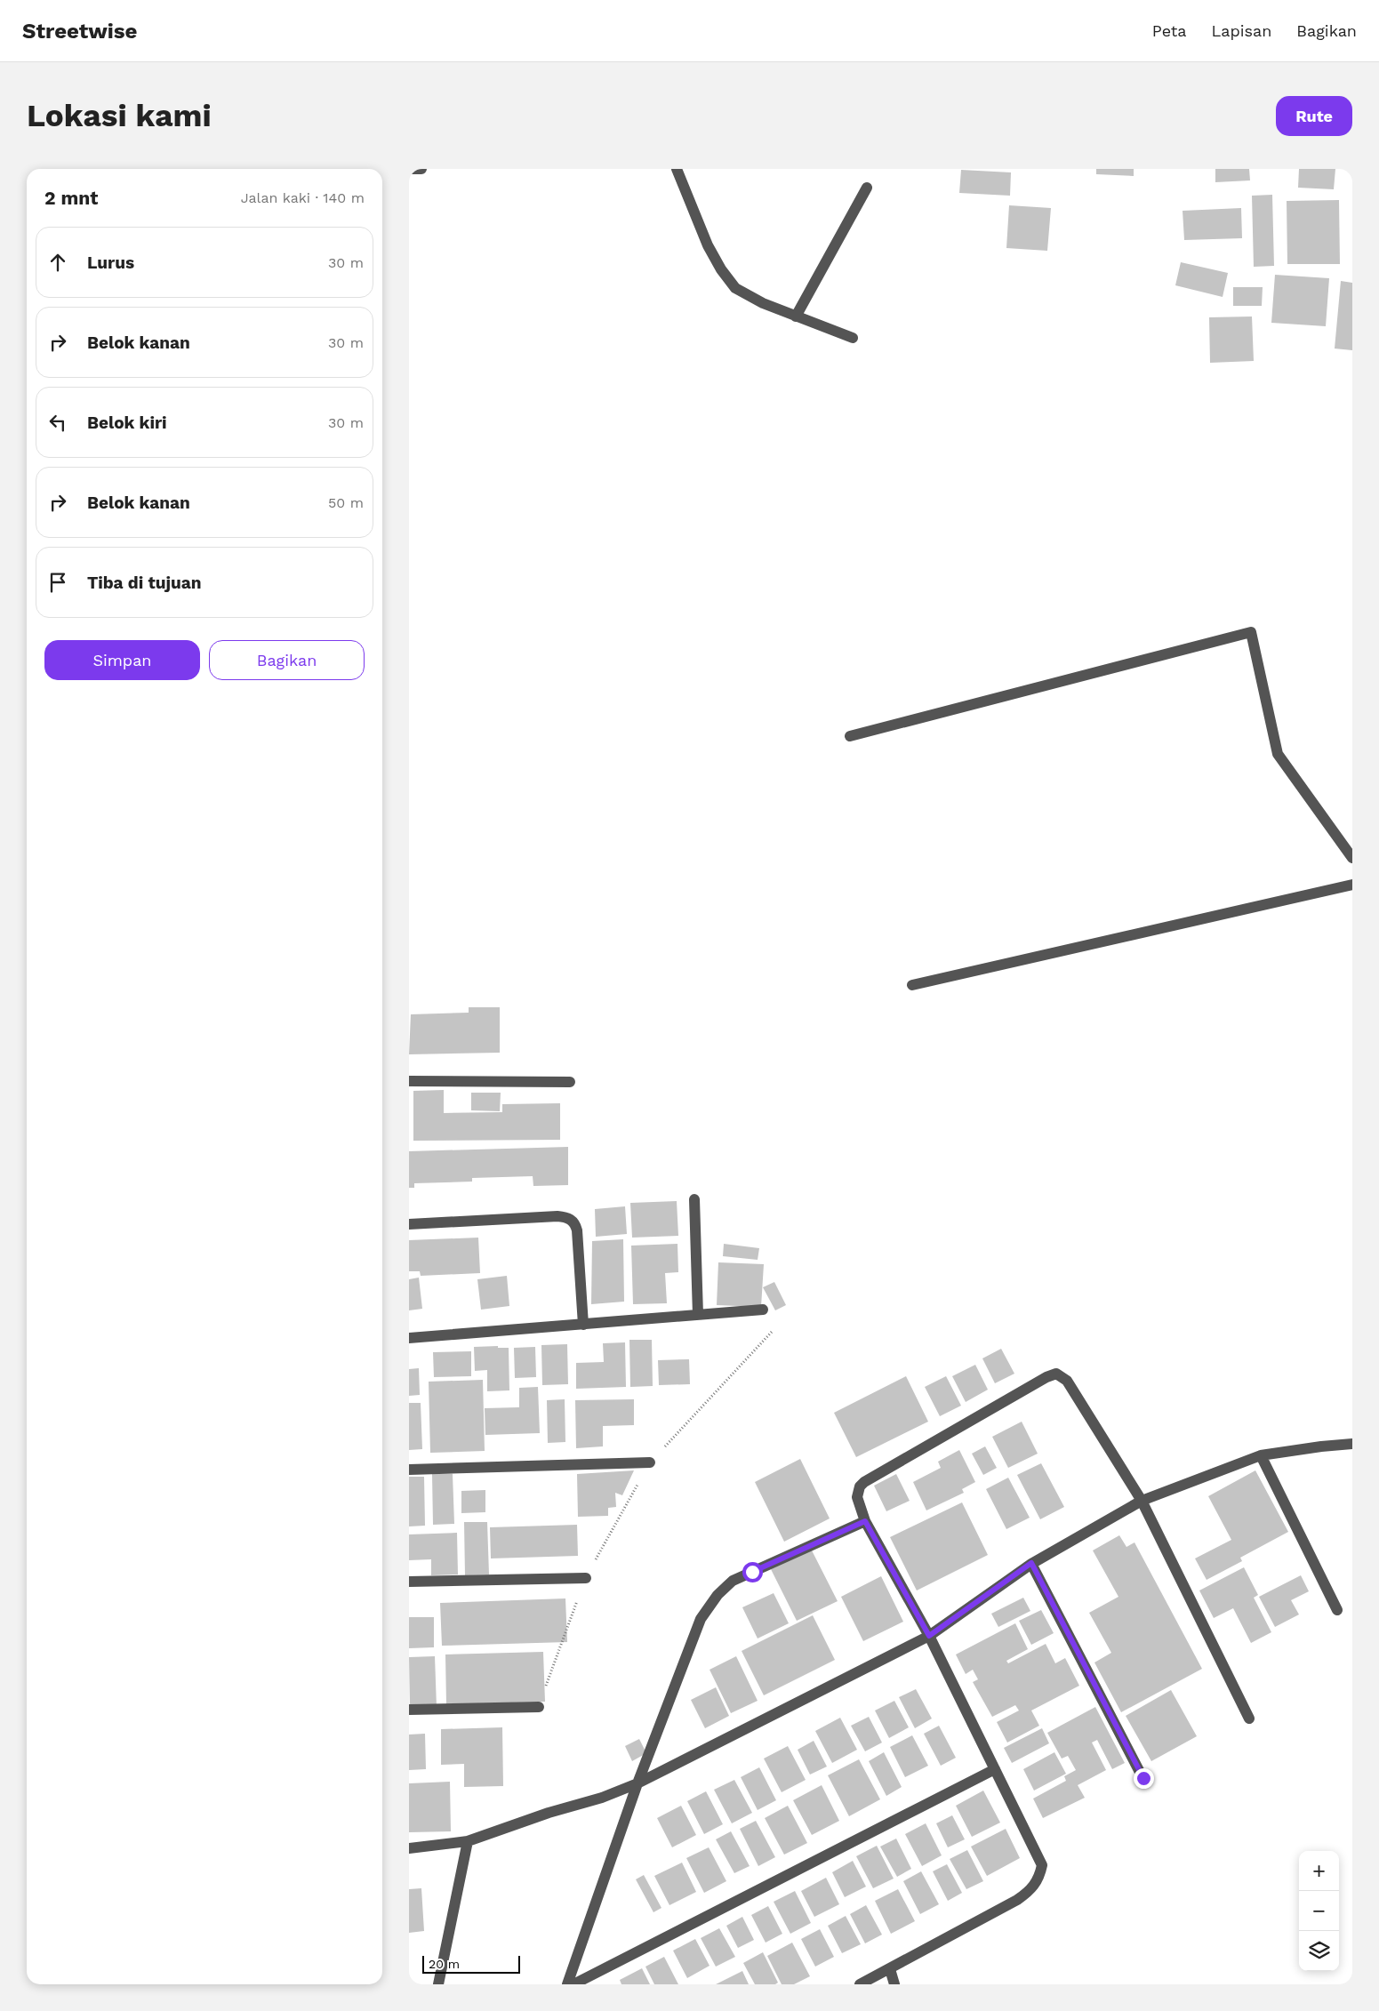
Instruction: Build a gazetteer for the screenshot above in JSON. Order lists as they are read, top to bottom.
{
  "scale_bar": "20 m",
  "page": {
    "header": "Streetwise",
    "nav": ["Peta", "Lapisan", "Bagikan"],
    "buttons": [
      "Rute",
      ["Simpan", "Bagikan"]
    ],
    "title": "Lokasi kami",
    "heading": ["2 mnt", "Jalan kaki · 140 m"],
    "list": [
      ["Lurus", "30 m"],
      ["Belok kanan", "30 m"],
      ["Belok kiri", "30 m"],
      ["Belok kanan", "50 m"],
      "Tiba di tujuan"
    ],
    "map_buttons": ["+", "−"],
    "scale": "20 m"
  }
}
